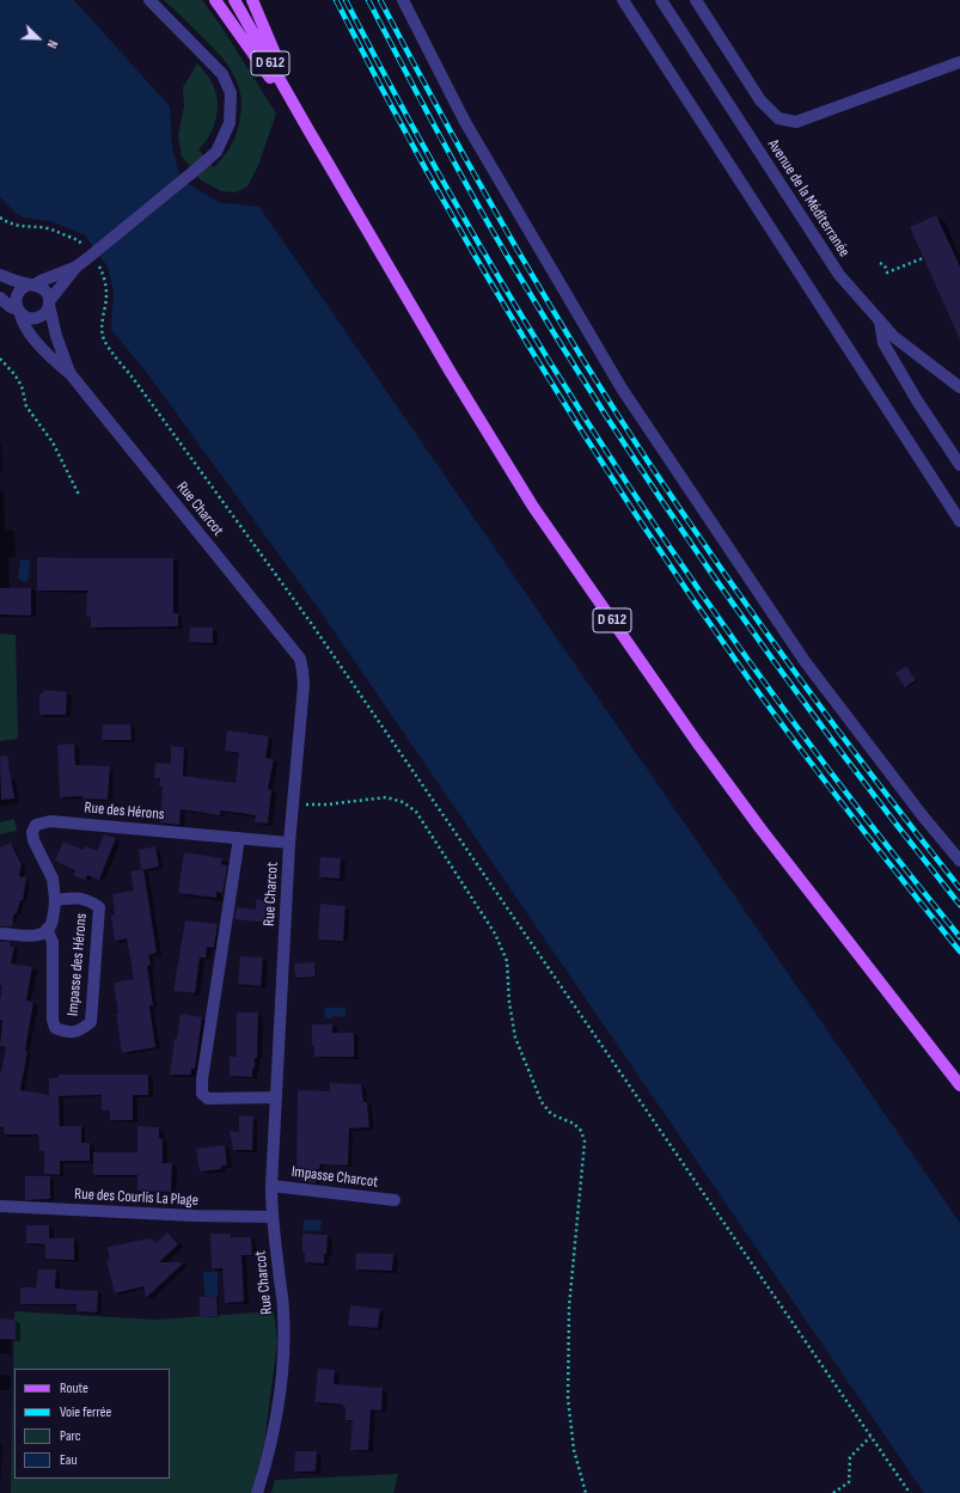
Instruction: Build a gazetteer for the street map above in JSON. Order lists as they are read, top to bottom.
{
  "streets": {
    "main road": ["D 612"],
    "street": [
      "Avenue de la Méditerranée",
      "Rue Charcot",
      "Rue des Hérons",
      "Impasse des Hérons",
      "Impasse Charcot",
      "Rue des Courlis La Plage"
    ]
  },
  "crossings": [
    ["Rue Charcot", "Rue des Hérons"],
    ["Rue Charcot", "Impasse Charcot"],
    ["Rue Charcot", "Rue des Courlis La Plage"],
    ["Rue des Hérons", "Impasse des Hérons"]
  ],
  "legend": [
    "Route",
    "Voie ferrée",
    "Parc",
    "Eau"
  ],
  "north": "bottom right"
}
